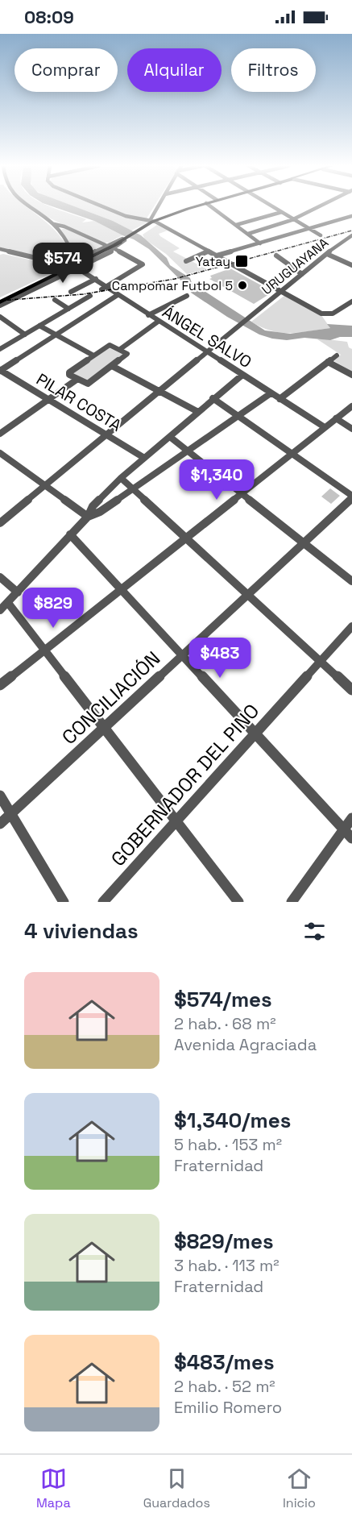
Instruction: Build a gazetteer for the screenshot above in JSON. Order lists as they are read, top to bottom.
{
  "streets": {
    "street": [
      "URUGUAYANA",
      "ÁNGEL SALVO",
      "PILAR COSTA",
      "CONCILIACIÓN",
      "GOBERNADOR DEL PINO"
    ]
  },
  "places": {
    "transit": ["Yatay"],
    "other": ["Campomar Futbol 5"]
  },
  "page": {
    "status": "08:09",
    "chip": ["Comprar", "Alquilar", "Filtros"],
    "price": [
      "$574",
      "$1,340",
      "$829",
      "$483"
    ],
    "heading": "4 viviendas",
    "list": [
      {
        "name": "$574/mes",
        "note": "2 hab. · 68 m² · Avenida Agraciada"
      },
      {
        "name": "$1,340/mes",
        "note": "5 hab. · 153 m² · Fraternidad"
      },
      {
        "name": "$829/mes",
        "note": "3 hab. · 113 m² · Fraternidad"
      },
      {
        "name": "$483/mes",
        "note": "2 hab. · 52 m² · Emilio Romero"
      }
    ],
    "tabs": ["Mapa", "Guardados", "Inicio"]
  }
}
